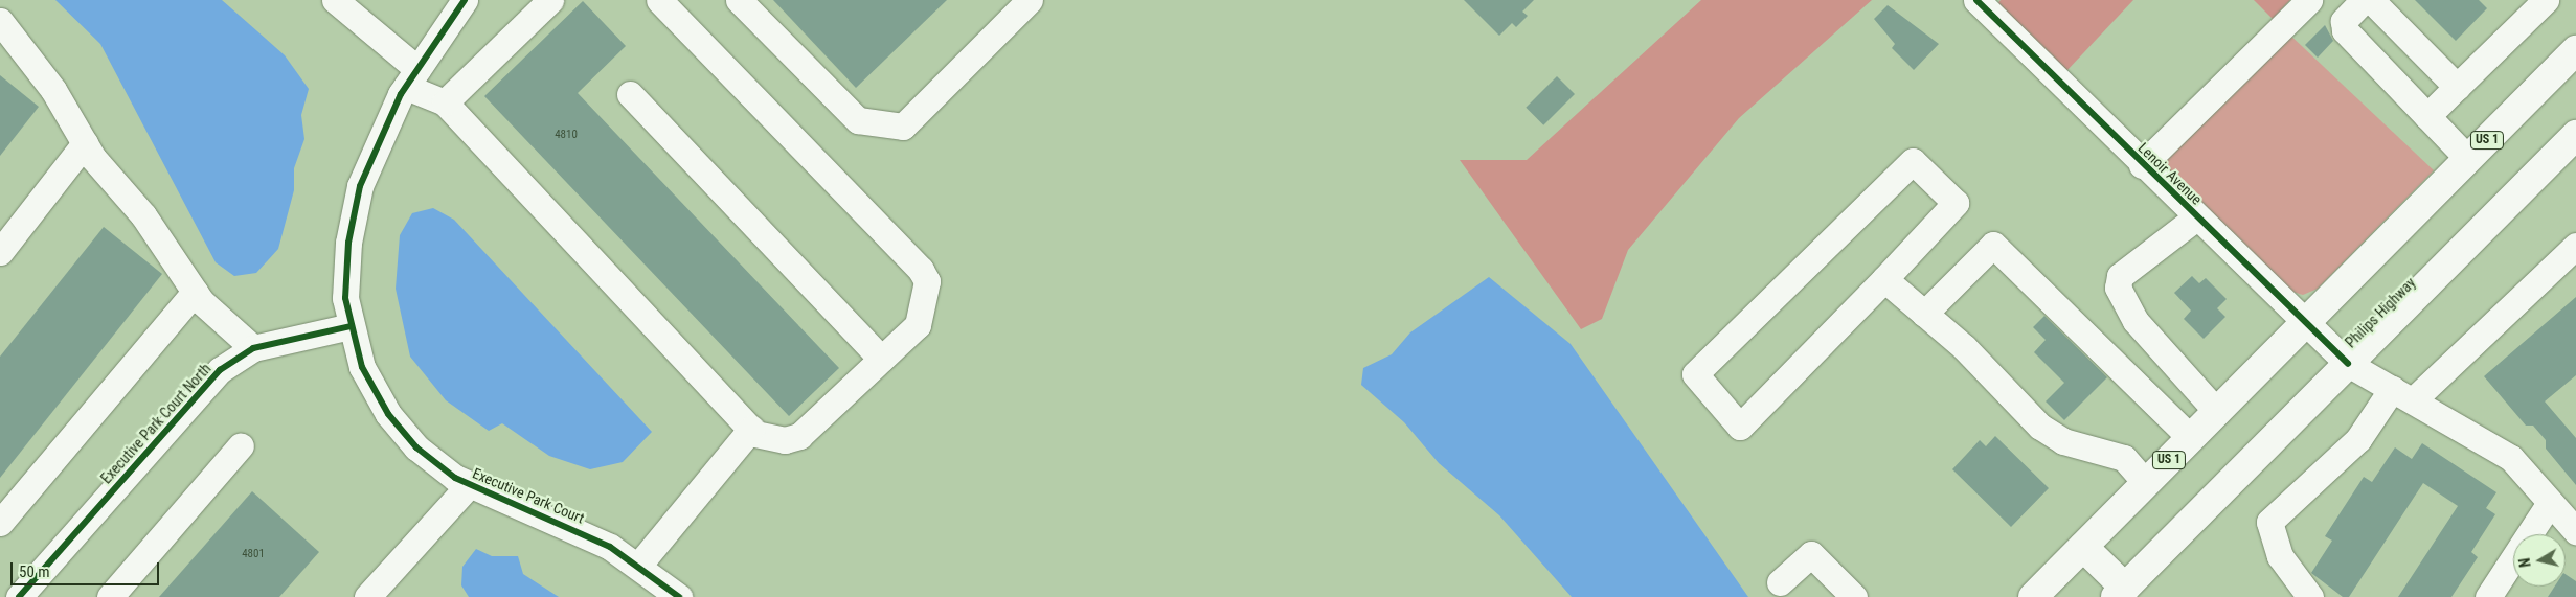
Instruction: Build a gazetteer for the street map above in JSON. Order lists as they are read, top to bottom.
{
  "streets": {
    "main road": ["US 1", "Philips Highway"],
    "street": ["Lenoir Avenue", "Executive Park Court North", "Executive Park Court"]
  },
  "crossings": [
    ["US 1", "Lenoir Avenue"],
    ["Lenoir Avenue", "Philips Highway"],
    ["Executive Park Court North", "Executive Park Court"]
  ],
  "house_numbers": ["4810", "4801"],
  "scale_bar": "50 m",
  "north": "left"
}
